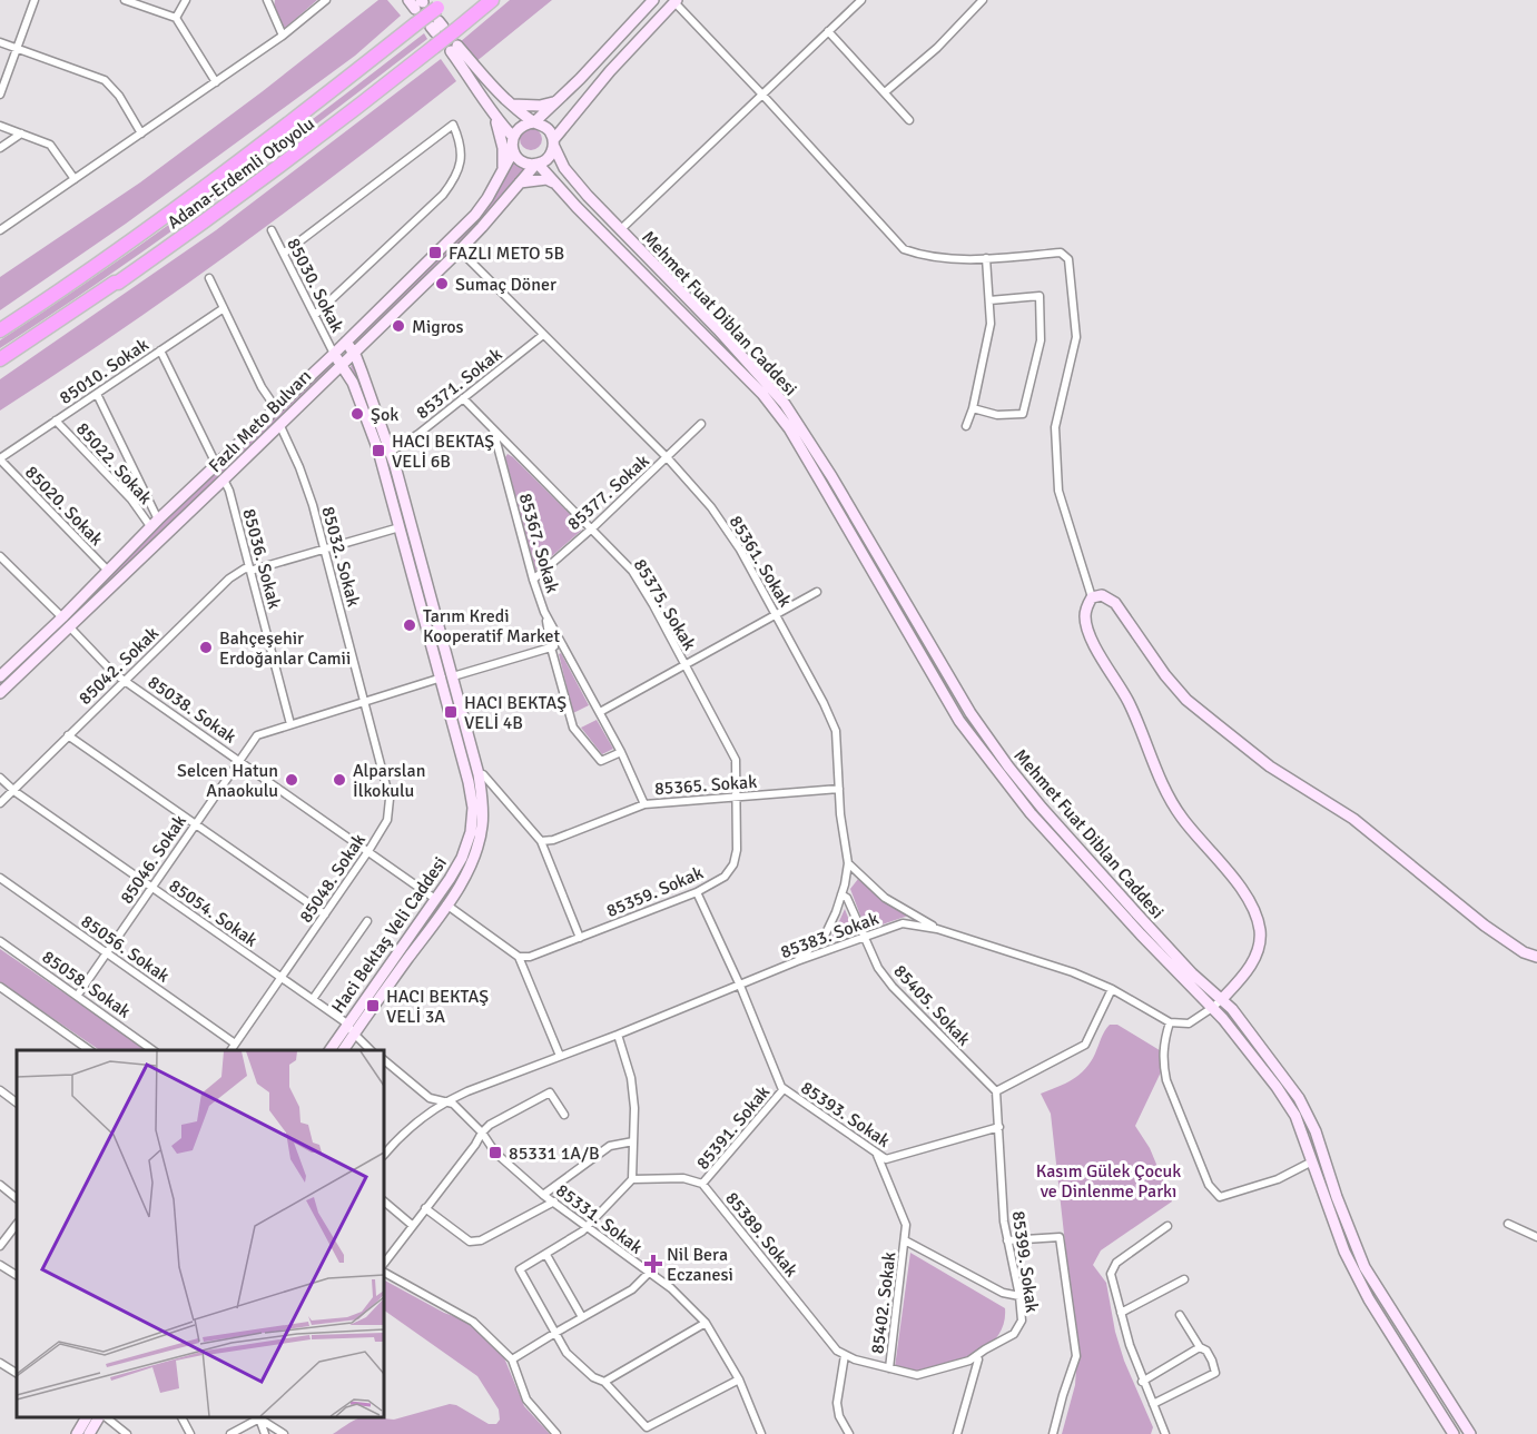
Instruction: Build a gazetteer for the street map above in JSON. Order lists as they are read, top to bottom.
{
  "streets": {
    "highway": ["Adana-Erdemli Otoyolu"],
    "main road": ["Mehmet Fuat Diblan Caddesi", "Fazlı Meto Bulvarı", "Haci Bektaş Veli Caddesi"],
    "street": [
      "85030. Sokak",
      "85010. Sokak",
      "85371. Sokak",
      "85022. Sokak",
      "85377. Sokak",
      "85020. Sokak",
      "85367. Sokak",
      "85032. Sokak",
      "85036. Sokak",
      "85361. Sokak",
      "85375. Sokak",
      "85042. Sokak",
      "85038. Sokak",
      "85365. Sokak",
      "85046. Sokak",
      "85048. Sokak",
      "85359. Sokak",
      "85054. Sokak",
      "85383. Sokak",
      "85056. Sokak",
      "85058. Sokak",
      "85405. Sokak",
      "85393. Sokak",
      "85391. Sokak",
      "85331. Sokak",
      "85389. Sokak",
      "85399. Sokak",
      "85402. Sokak"
    ]
  },
  "crossings": [
    ["85030. Sokak", "Fazlı Meto Bulvarı"],
    ["85030. Sokak", "Haci Bektaş Veli Caddesi"],
    ["Mehmet Fuat Diblan Caddesi", "Fazlı Meto Bulvarı"],
    ["85010. Sokak", "85022. Sokak"],
    ["85010. Sokak", "85020. Sokak"],
    ["85371. Sokak", "85361. Sokak"],
    ["85371. Sokak", "85375. Sokak"],
    ["85371. Sokak", "Haci Bektaş Veli Caddesi"],
    ["Fazlı Meto Bulvarı", "85022. Sokak"],
    ["Fazlı Meto Bulvarı", "85020. Sokak"],
    ["Fazlı Meto Bulvarı", "85032. Sokak"],
    ["Fazlı Meto Bulvarı", "85036. Sokak"],
    ["Fazlı Meto Bulvarı", "85361. Sokak"],
    ["Fazlı Meto Bulvarı", "85038. Sokak"],
    ["Fazlı Meto Bulvarı", "Haci Bektaş Veli Caddesi"],
    ["85377. Sokak", "85367. Sokak"],
    ["85377. Sokak", "85361. Sokak"],
    ["85377. Sokak", "85375. Sokak"],
    ["85367. Sokak", "85375. Sokak"],
    ["85367. Sokak", "85365. Sokak"],
    ["85032. Sokak", "85042. Sokak"],
    ["85032. Sokak", "85046. Sokak"],
    ["85032. Sokak", "85048. Sokak"],
    ["85036. Sokak", "85042. Sokak"],
    ["85036. Sokak", "85046. Sokak"],
    ["85361. Sokak", "85365. Sokak"],
    ["85361. Sokak", "85383. Sokak"],
    ["85361. Sokak", "85405. Sokak"],
    ["85375. Sokak", "85365. Sokak"],
    ["85375. Sokak", "85359. Sokak"],
    ["85042. Sokak", "85038. Sokak"],
    ["85042. Sokak", "85054. Sokak"],
    ["85042. Sokak", "Haci Bektaş Veli Caddesi"],
    ["85038. Sokak", "85046. Sokak"],
    ["85038. Sokak", "85048. Sokak"],
    ["85038. Sokak", "Haci Bektaş Veli Caddesi"],
    ["85365. Sokak", "85359. Sokak"],
    ["85046. Sokak", "85048. Sokak"],
    ["85046. Sokak", "85054. Sokak"],
    ["85046. Sokak", "Haci Bektaş Veli Caddesi"],
    ["85046. Sokak", "85056. Sokak"],
    ["85046. Sokak", "85058. Sokak"],
    ["85048. Sokak", "85054. Sokak"],
    ["85048. Sokak", "85056. Sokak"],
    ["85359. Sokak", "85393. Sokak"],
    ["85054. Sokak", "Haci Bektaş Veli Caddesi"],
    ["85383. Sokak", "85405. Sokak"],
    ["85383. Sokak", "85393. Sokak"],
    ["85383. Sokak", "85331. Sokak"],
    ["85405. Sokak", "85399. Sokak"],
    ["85393. Sokak", "85391. Sokak"],
    ["85393. Sokak", "85399. Sokak"],
    ["85393. Sokak", "85402. Sokak"],
    ["85391. Sokak", "85389. Sokak"],
    ["85389. Sokak", "85399. Sokak"],
    ["85399. Sokak", "85402. Sokak"]
  ],
  "parks": ["Kasım Gülek Çocuk ve Dinlenme Parkı"],
  "places": {
    "transit": [
      "FAZLI METO 5B",
      "HACI BEKTAŞ VELİ 6B",
      "HACI BEKTAŞ VELİ 4B",
      "HACI BEKTAŞ VELİ 3A",
      "85331 1A/B"
    ],
    "other": [
      "Sumaç Döner",
      "Migros",
      "Şok",
      "Tarım Kredi Kooperatif Market",
      "Bahçeşehir Erdoğanlar Camii",
      "Selcen Hatun Anaokulu",
      "Alparslan İlkokulu"
    ],
    "health": ["Nil Bera Eczanesi"]
  }
}
